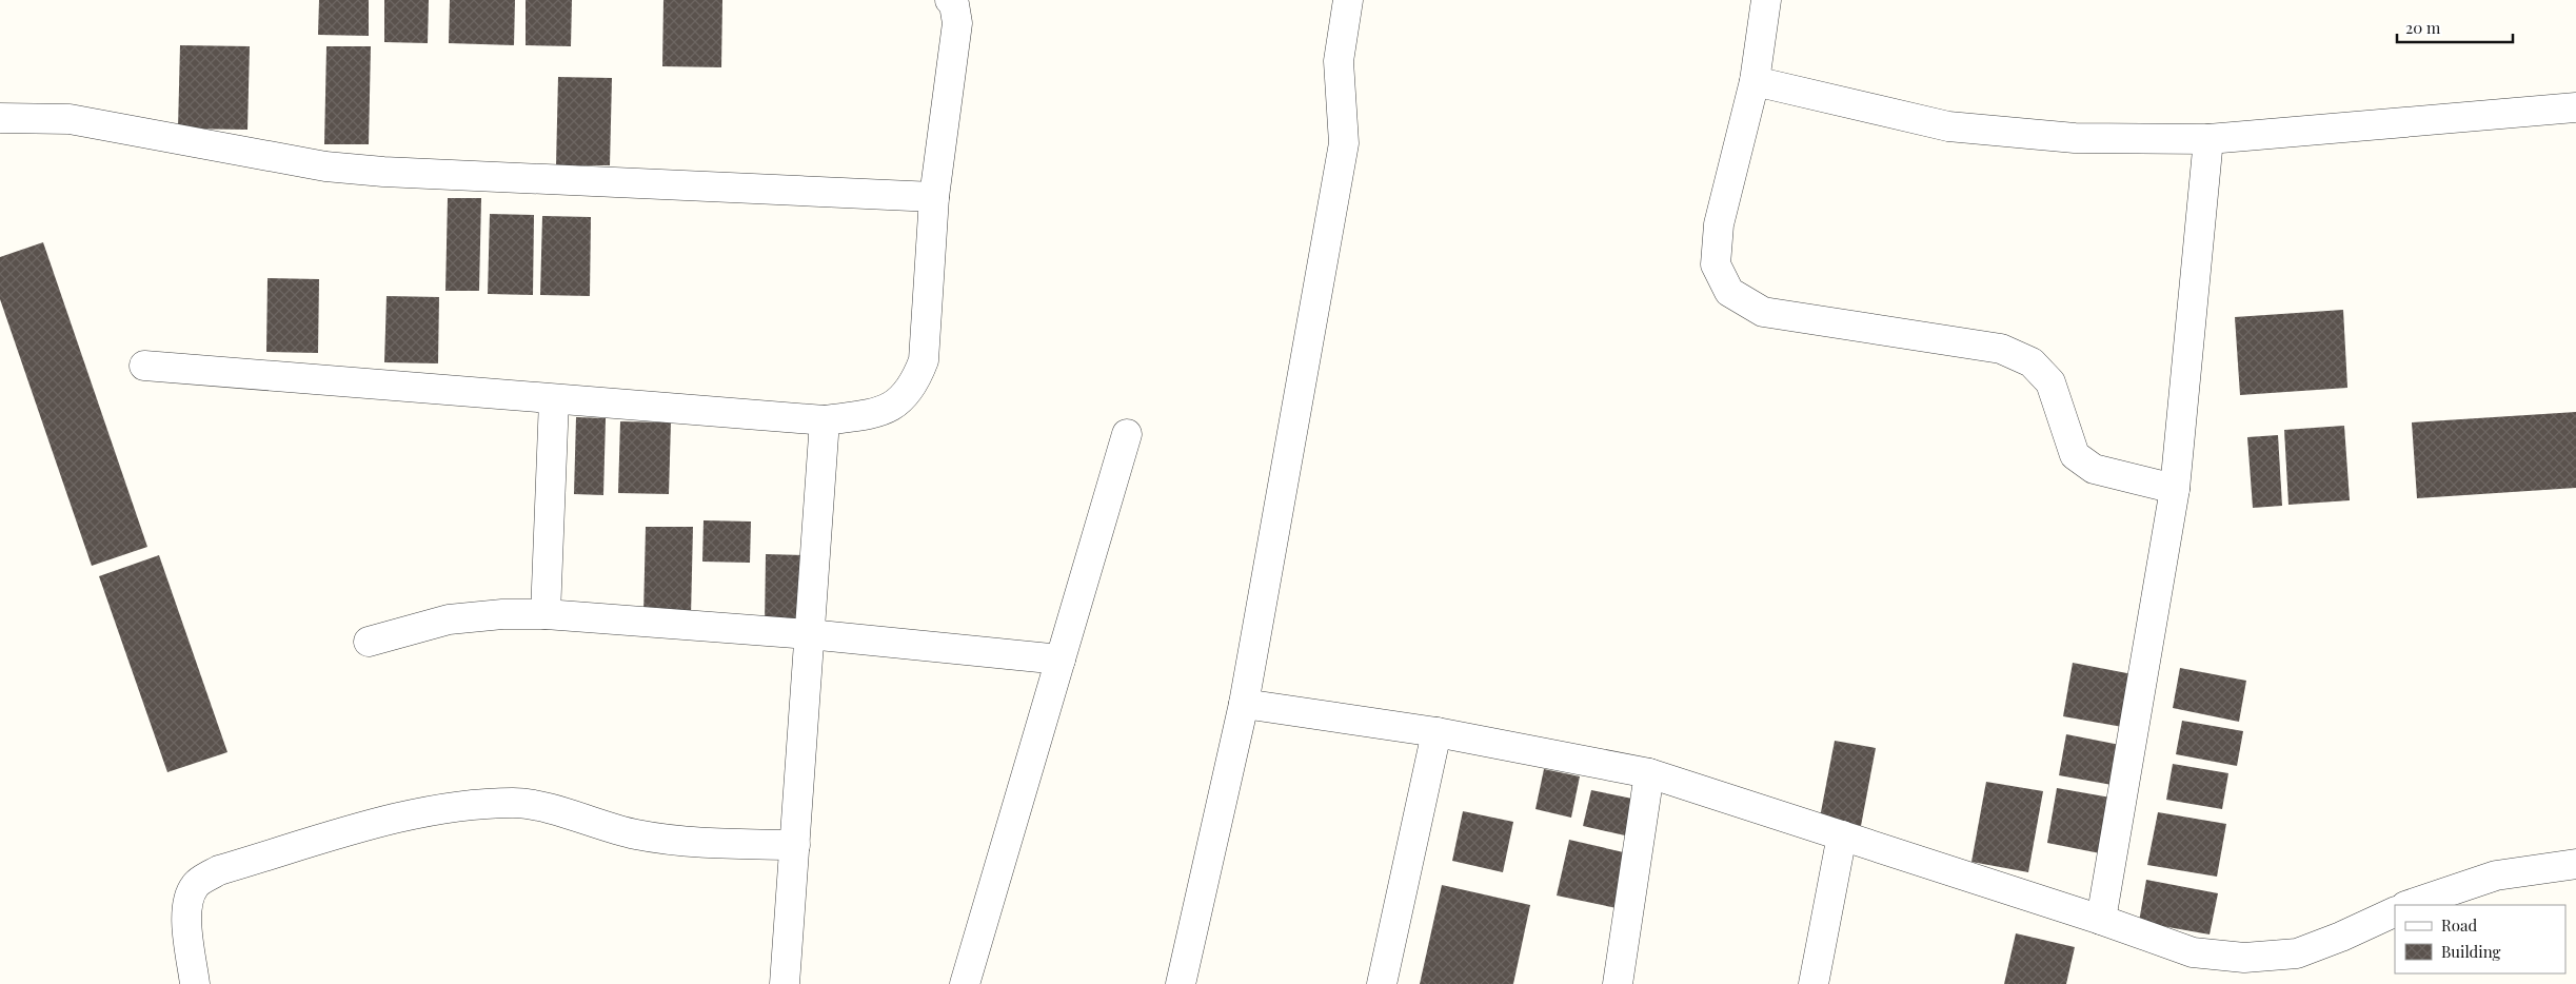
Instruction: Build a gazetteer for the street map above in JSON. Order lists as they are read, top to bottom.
{
  "legend": ["Road", "Building"],
  "scale_bar": "20 m"
}
